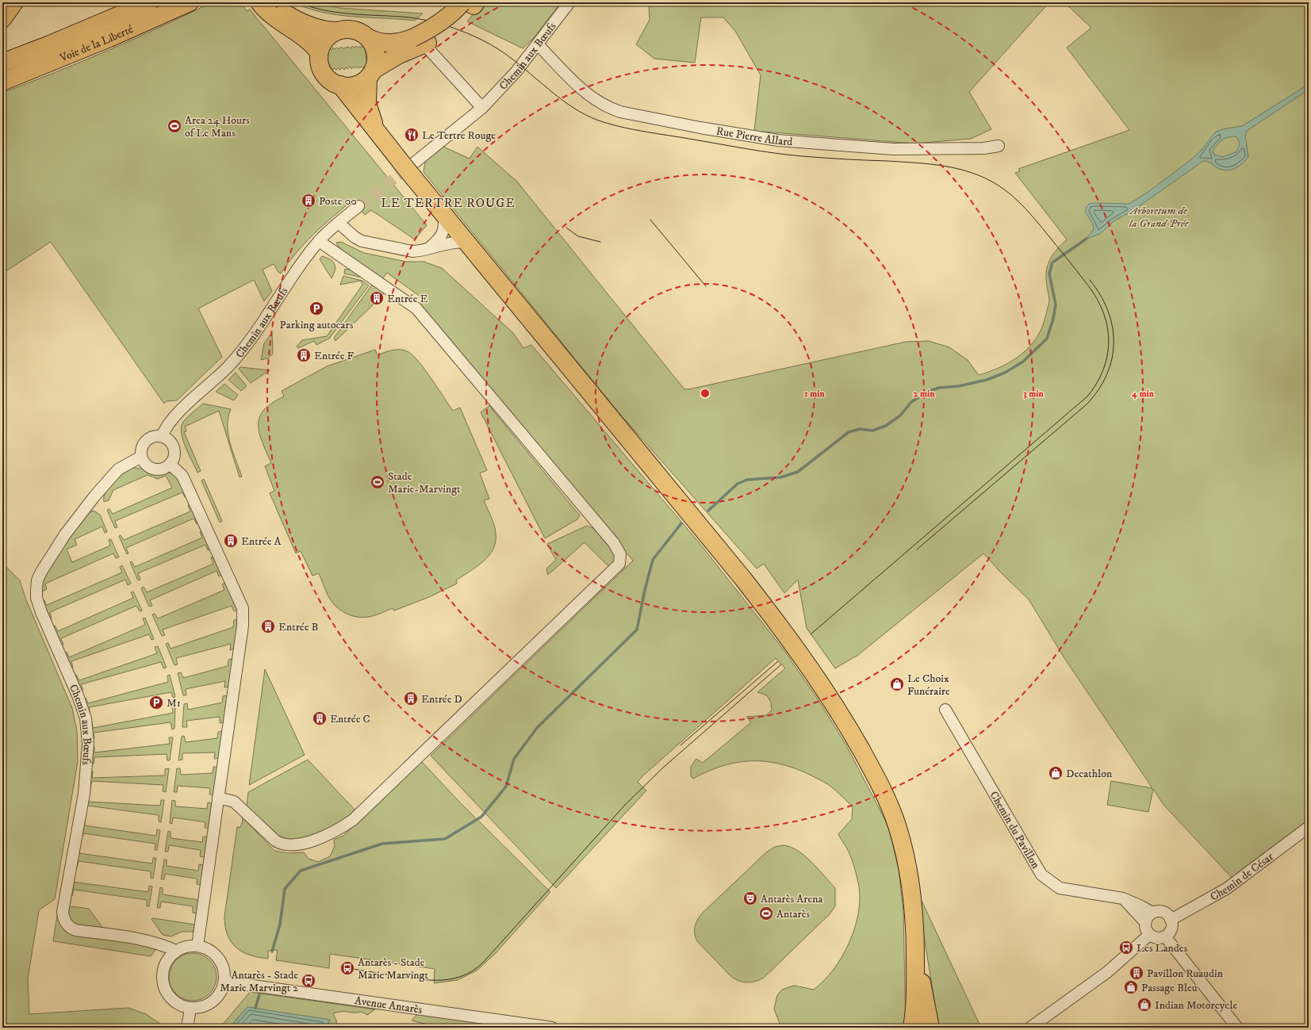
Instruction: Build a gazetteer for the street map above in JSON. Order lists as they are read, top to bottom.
{
  "streets": {
    "main road": ["Voie de la Liberté"],
    "street": [
      "Chemin aux Bœufs",
      "Rue Pierre Allard",
      "Chemin du Pavillon",
      "Chemin de César",
      "Avenue Antarès"
    ]
  },
  "crossings": [
    ["Chemin aux Bœufs", "Rue Pierre Allard"],
    ["Chemin aux Bœufs", "Avenue Antarès"],
    ["Chemin du Pavillon", "Chemin de César"]
  ],
  "districts": ["LE TERTRE ROUGE"],
  "parks": ["Arboretum de la Grand Prée"],
  "places": {
    "sports": ["Area 24 Hours of Le Mans", "Stade Marie-Marvingt", "Antarès"],
    "restaurant": ["Le Tertre Rouge"],
    "building": [
      "Poste 00",
      "Entrée E",
      "Entrée F",
      "Entrée A",
      "Entrée B",
      "Entrée D",
      "Entrée C",
      "Pavillon Ruaudin"
    ],
    "parking": ["Parking autocars", "M1"],
    "shop": [
      "Le Choix Funéraire",
      "Decathlon",
      "Passage Bleu",
      "Indian Motorcycle"
    ],
    "theatre": ["Antarès Arena"],
    "bus stop": ["Les Landes", "Antarès - Stade Marie Marvingt", "Antarès - Stade Marie Marvingt 2"]
  },
  "rings": [
    "1 min",
    "2 min",
    "3 min",
    "4 min"
  ]
}
